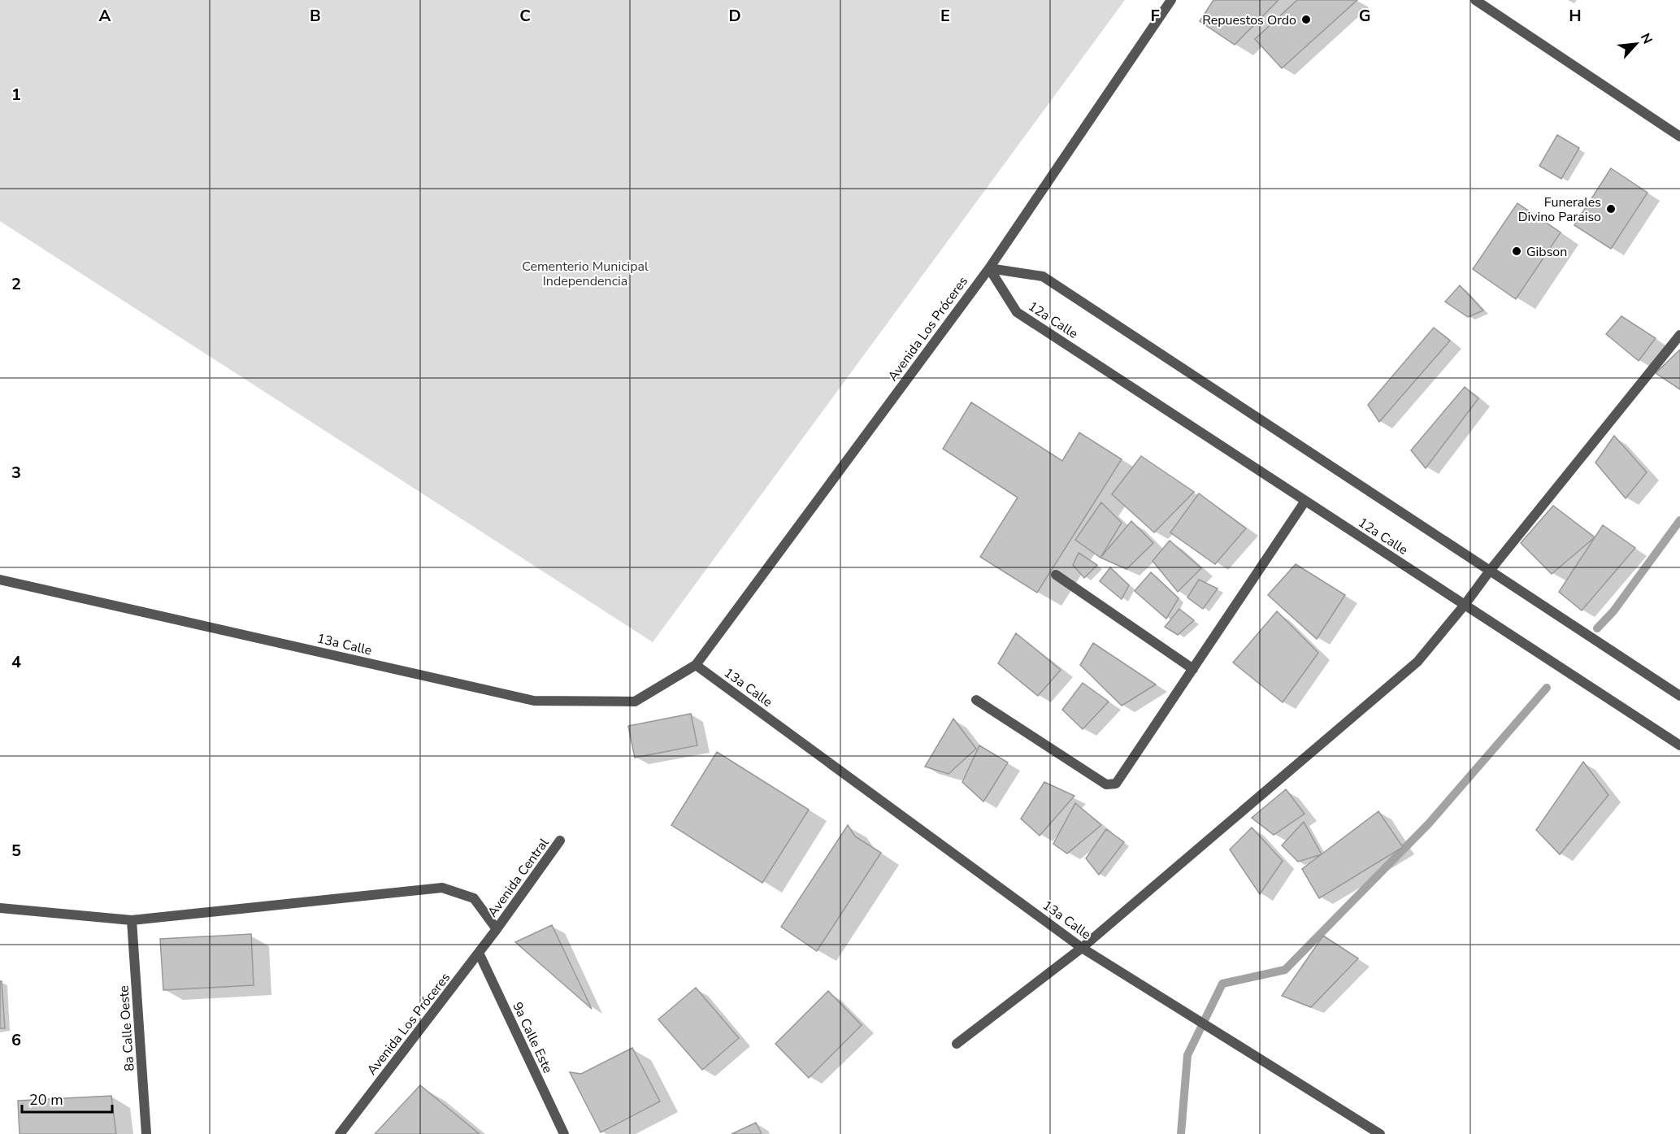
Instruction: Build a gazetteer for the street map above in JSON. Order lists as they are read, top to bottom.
{
  "streets": {
    "street": [
      "12a Calle",
      "Avenida Los Próceres",
      "13a Calle",
      "Avenida Central",
      "8a Calle Oeste",
      "9a Calle Este"
    ]
  },
  "crossings": [
    ["12a Calle", "Avenida Los Próceres"],
    ["Avenida Los Próceres", "13a Calle"],
    ["Avenida Los Próceres", "Avenida Central"],
    ["Avenida Los Próceres", "9a Calle Este"]
  ],
  "parks": ["Cementerio Municipal Independencia"],
  "places": ["Repuestos Ordo", "Funerales Divino Paraiso", "Gibson"],
  "scale_bar": "20 m",
  "north": "top right",
  "grid": {
    "columns": [
      "A",
      "B",
      "C",
      "D",
      "E",
      "F",
      "G",
      "H"
    ],
    "rows": [
      "1",
      "2",
      "3",
      "4",
      "5",
      "6"
    ]
  }
}
